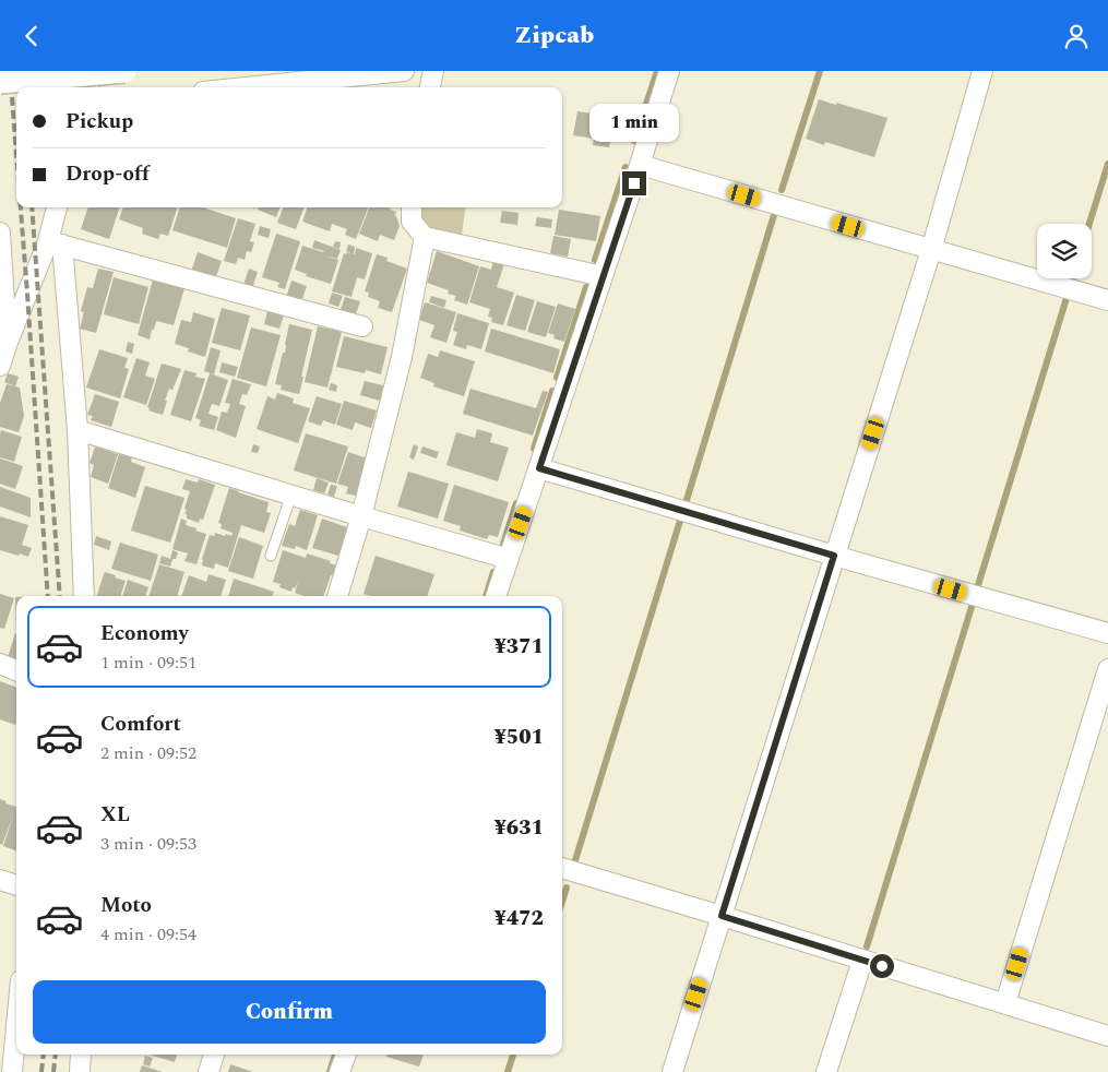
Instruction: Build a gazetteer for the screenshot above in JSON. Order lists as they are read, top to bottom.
{
  "page": {
    "header": "Zipcab",
    "banner": ["Pickup", "Drop-off"],
    "bubble": "1 min",
    "list": [
      {
        "name": "Economy",
        "note": "1 min · 09:51",
        "value": "¥371"
      },
      {
        "name": "Comfort",
        "note": "2 min · 09:52",
        "value": "¥501"
      },
      {
        "name": "XL",
        "note": "3 min · 09:53",
        "value": "¥631"
      },
      {
        "name": "Moto",
        "note": "4 min · 09:54",
        "value": "¥472"
      }
    ],
    "buttons": "Confirm"
  }
}
